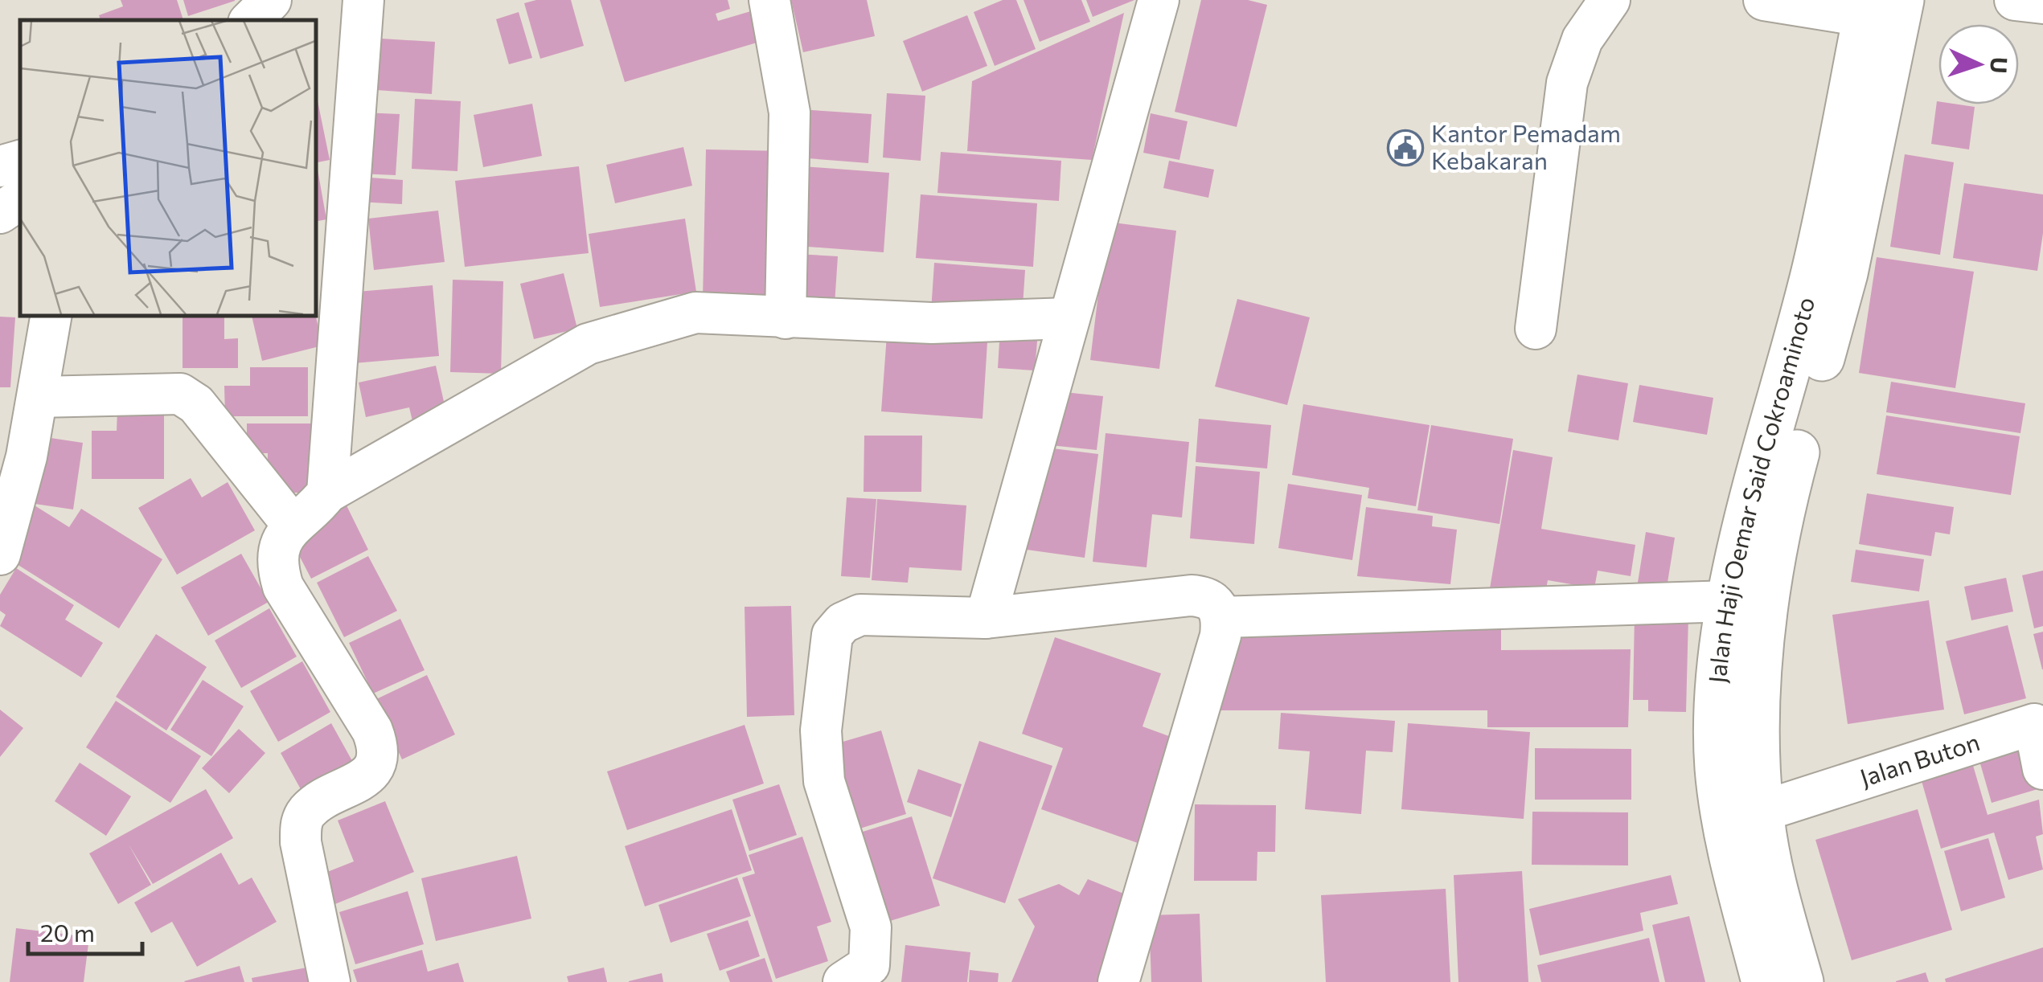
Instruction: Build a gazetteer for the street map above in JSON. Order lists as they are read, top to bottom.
{
  "streets": {
    "main road": ["Jalan Haji Oemar Said Cokroaminoto"],
    "street": ["Jalan Buton"]
  },
  "crossings": [
    ["Jalan Haji Oemar Said Cokroaminoto", "Jalan Buton"]
  ],
  "places": {
    "public building": ["Kantor Pemadam Kebakaran"]
  },
  "scale_bar": "20 m",
  "north": "right"
}
